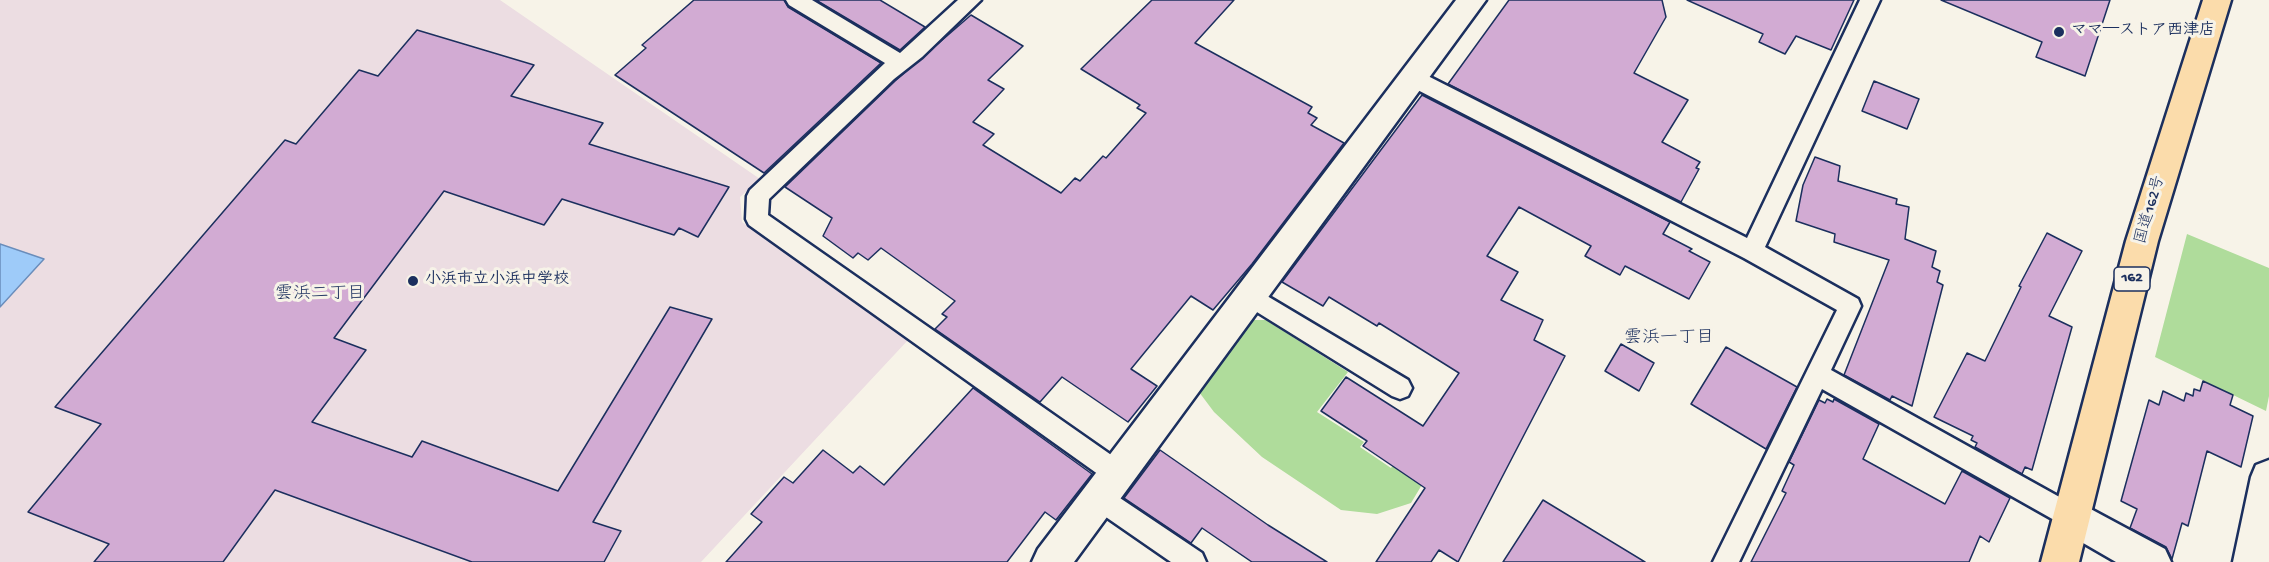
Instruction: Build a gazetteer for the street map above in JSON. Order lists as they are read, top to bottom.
{
  "streets": {
    "highway": ["国道162号", "162"]
  },
  "districts": ["雲浜二丁目", "雲浜一丁目"],
  "places": ["ママ―ストア西津店", "小浜市立小浜中学校"]
}
